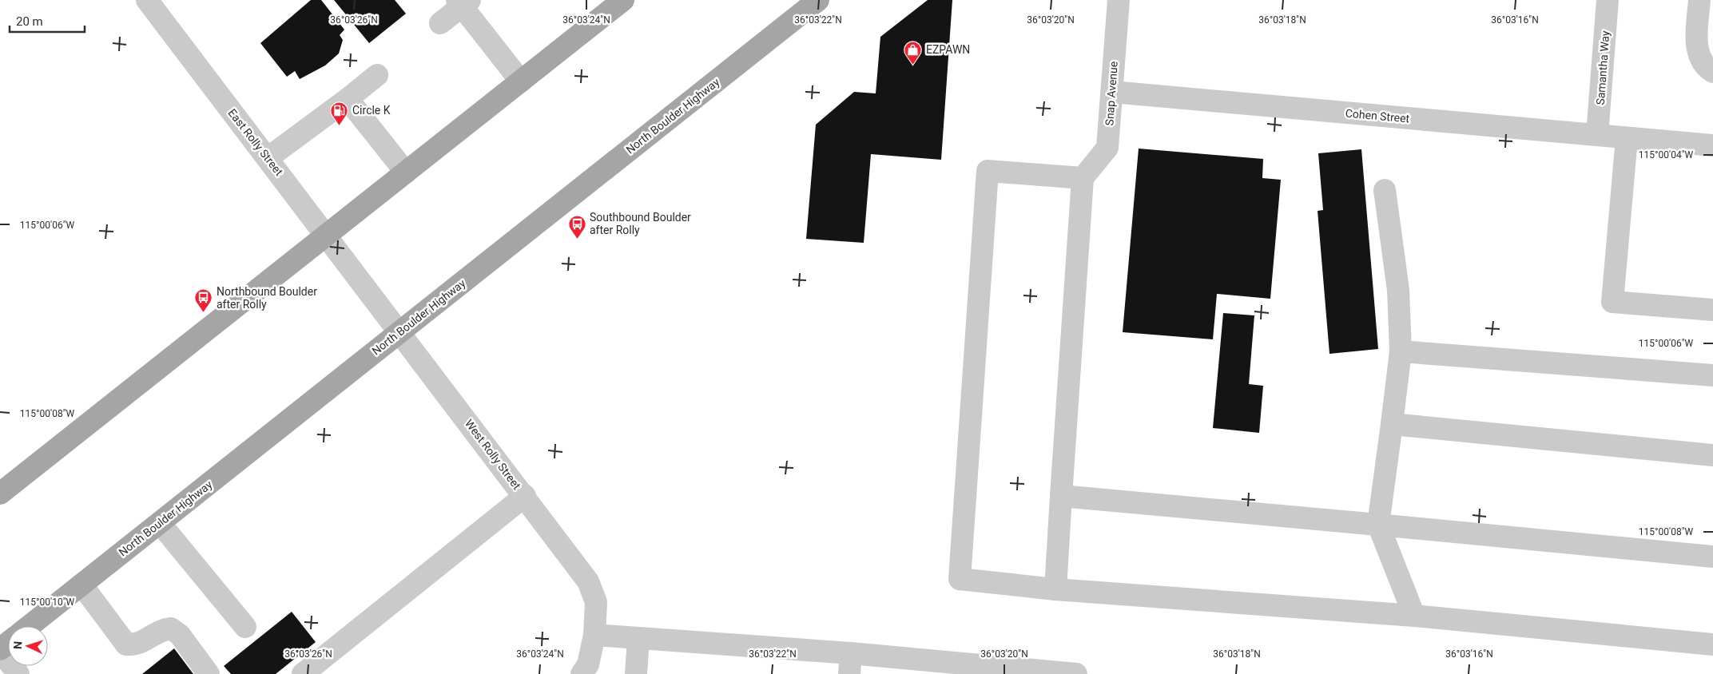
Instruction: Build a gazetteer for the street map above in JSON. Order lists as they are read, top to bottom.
{
  "streets": {
    "main road": ["North Boulder Highway"],
    "street": [
      "Samantha Way",
      "Snap Avenue",
      "Cohen Street",
      "East Rolly Street",
      "West Rolly Street"
    ]
  },
  "crossings": [
    ["Samantha Way", "Cohen Street"],
    ["Snap Avenue", "Cohen Street"],
    ["North Boulder Highway", "West Rolly Street"],
    ["East Rolly Street", "West Rolly Street"]
  ],
  "places": {
    "shop": ["EZPAWN"],
    "fuel station": ["Circle K"],
    "bus stop": ["Southbound Boulder after Rolly", "Northbound Boulder after Rolly"]
  },
  "scale_bar": "20 m",
  "north": "left",
  "coordinates": [
    "36°03'26\"N",
    "36°03'24\"N",
    "36°03'22\"N",
    "36°03'20\"N",
    "36°03'18\"N",
    "36°03'16\"N",
    "115°00'04\"W",
    "115°00'06\"W",
    "115°00'08\"W",
    "115°00'10\"W"
  ]
}
